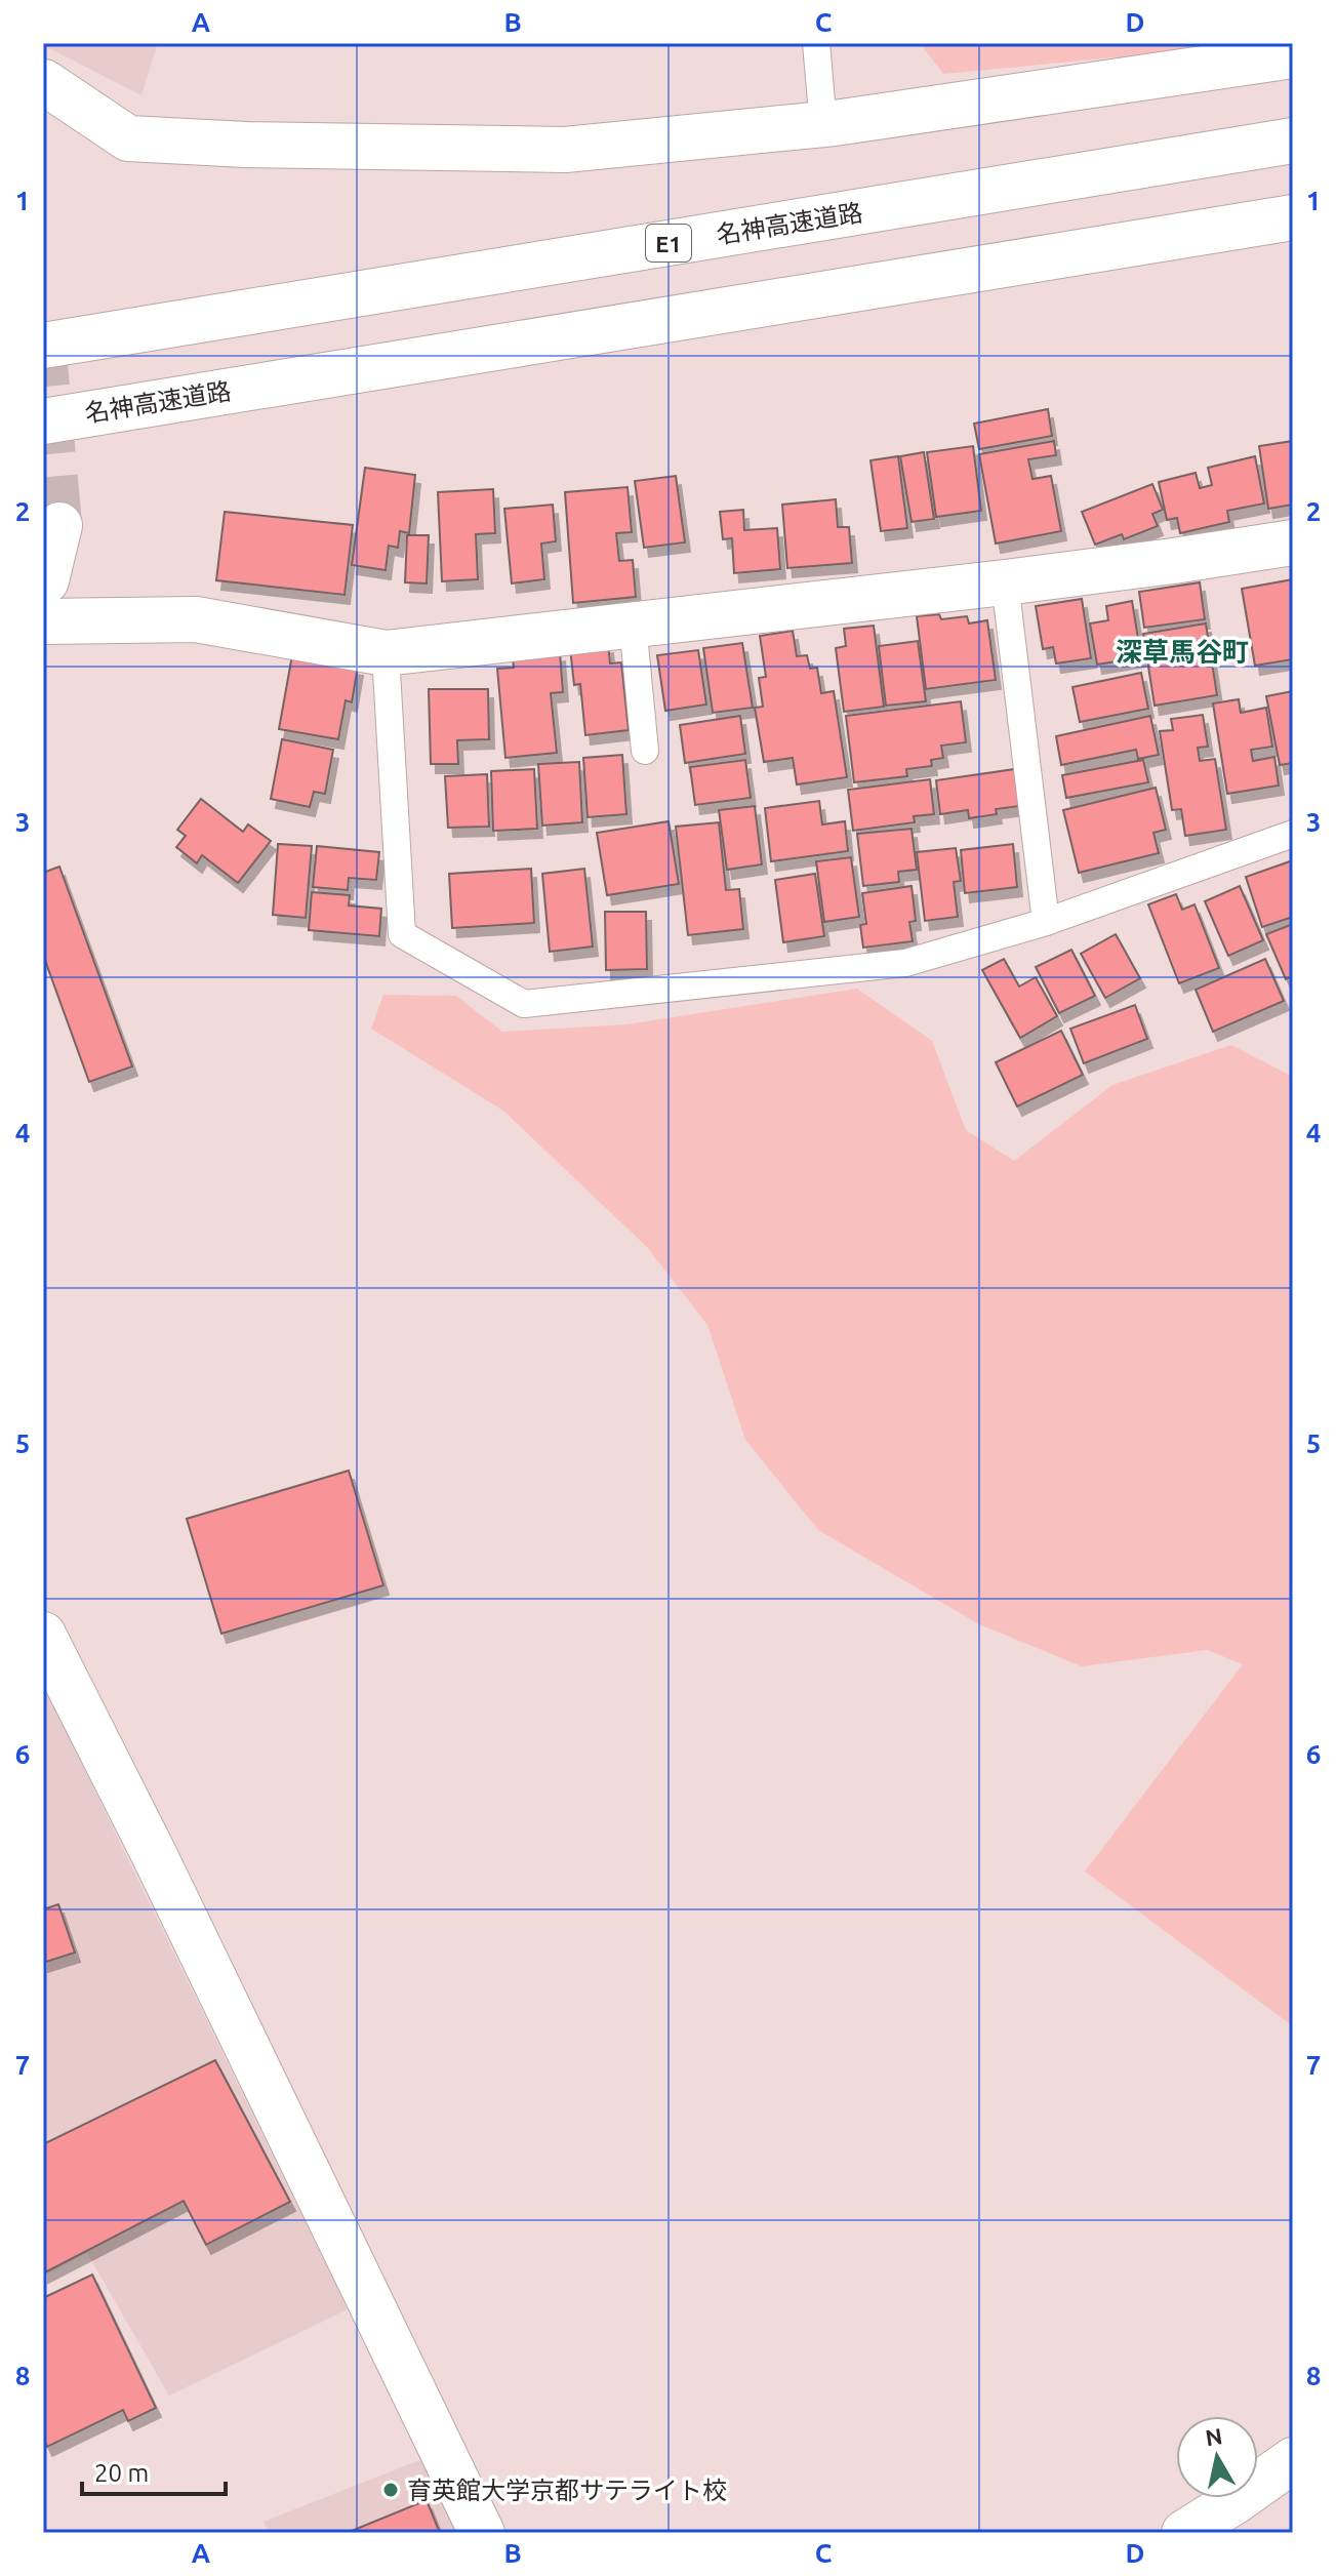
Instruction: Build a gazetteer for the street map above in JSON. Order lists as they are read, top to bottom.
{
  "streets": {
    "main road": ["名神高速道路", "E1"]
  },
  "districts": ["深草馬谷町"],
  "places": ["育英館大学京都サテライト校"],
  "scale_bar": "20 m",
  "north": "top",
  "grid": {
    "columns": [
      "A",
      "B",
      "C",
      "D"
    ],
    "rows": [
      "1",
      "2",
      "3",
      "4",
      "5",
      "6",
      "7",
      "8"
    ]
  }
}
